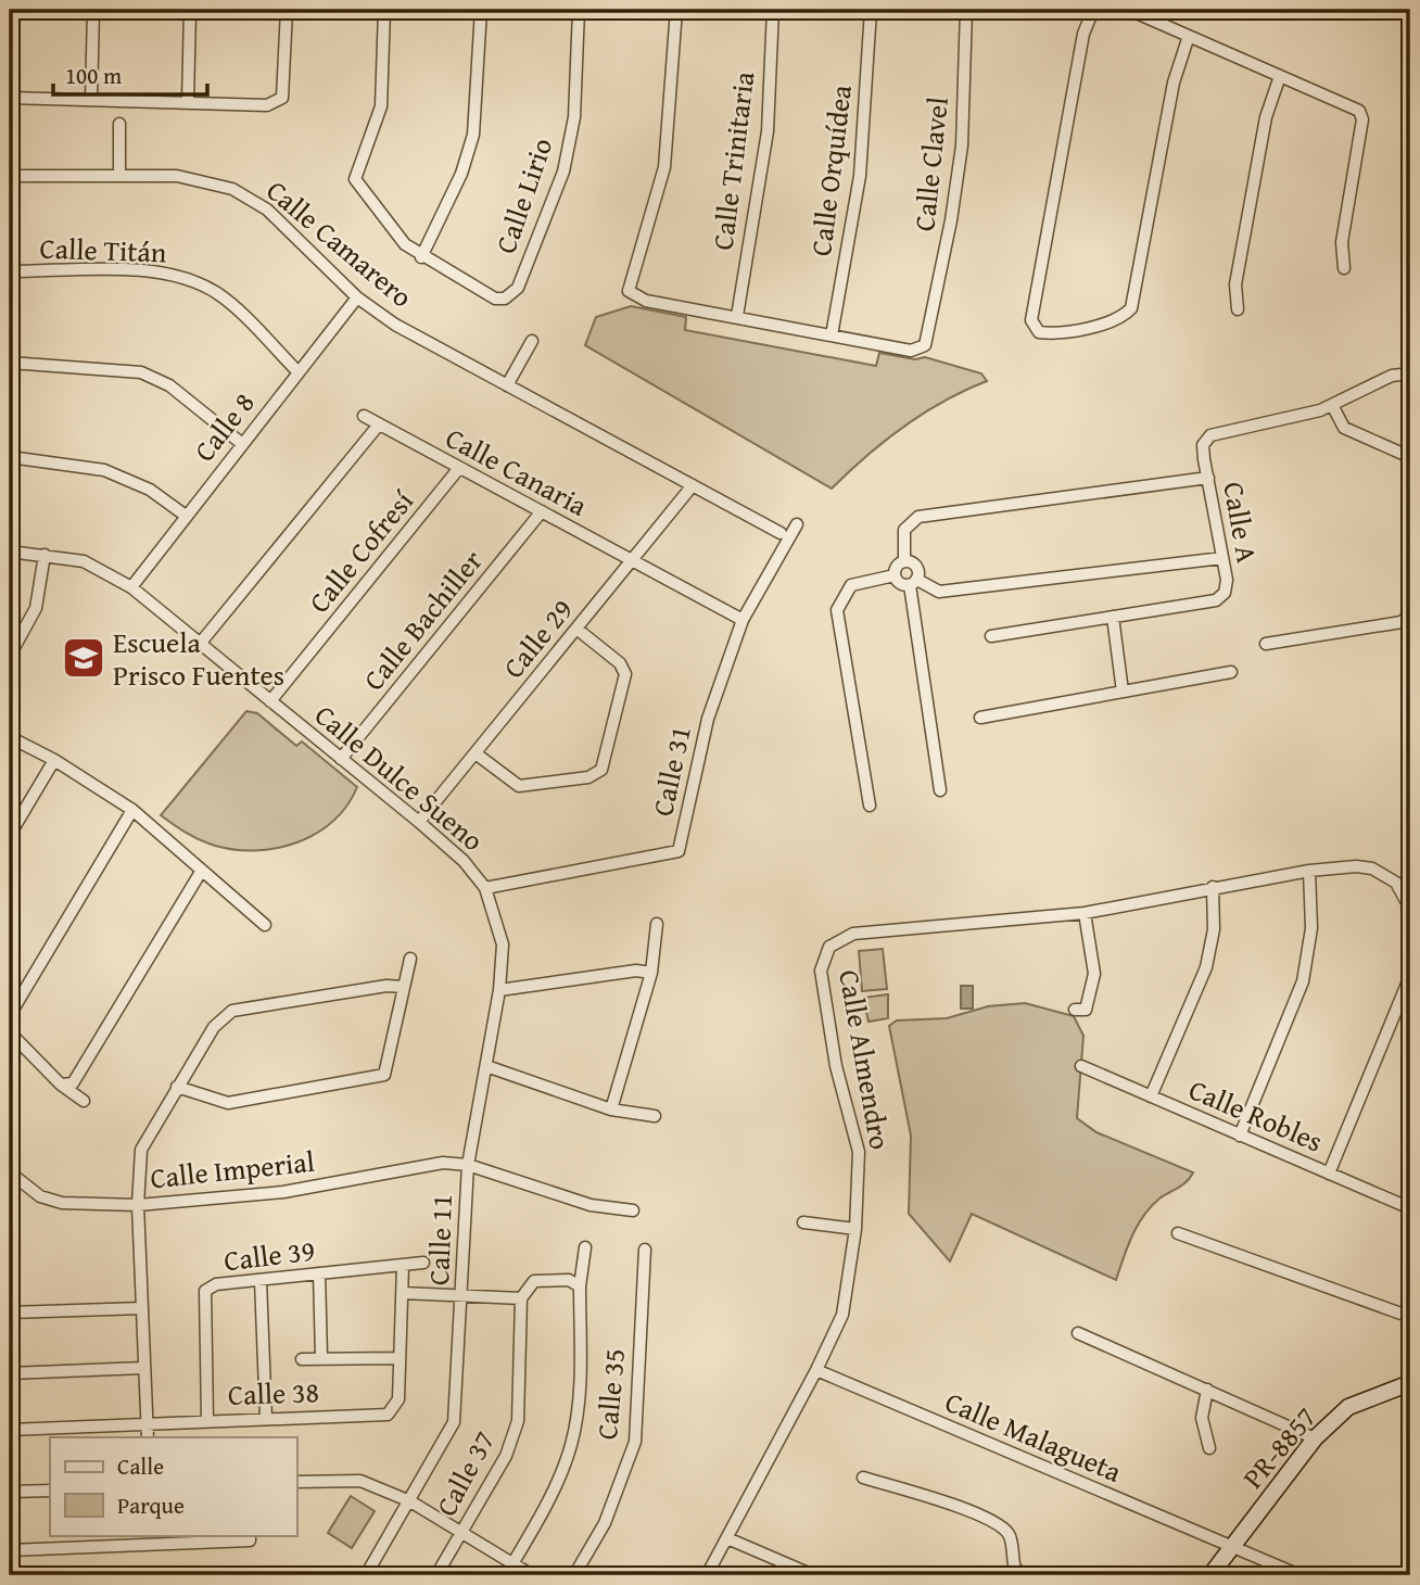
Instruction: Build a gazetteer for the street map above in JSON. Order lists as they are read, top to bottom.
{
  "streets": {
    "street": [
      "Calle Trinitaria",
      "Calle Clavel",
      "Calle Orquídea",
      "Calle Lirio",
      "Calle Camarero",
      "Calle Titán",
      "Calle 8",
      "Calle Canaria",
      "Calle A",
      "Calle Cofresí",
      "Calle Bachiller",
      "Calle 29",
      "Calle 31",
      "Calle Dulce Sueno",
      "Calle Almendro",
      "Calle Robles",
      "Calle Imperial",
      "Calle 11",
      "Calle 39",
      "Calle 38",
      "Calle 35",
      "Calle Malagueta",
      "PR-8857",
      "Calle 37"
    ]
  },
  "crossings": [
    ["Calle Clavel", "Calle Orquídea"],
    ["Calle Camarero", "Calle 8"],
    ["Calle Camarero", "Calle 29"],
    ["Calle Titán", "Calle 8"],
    ["Calle 8", "Calle Dulce Sueno"],
    ["Calle Canaria", "Calle Cofresí"],
    ["Calle Canaria", "Calle Bachiller"],
    ["Calle Canaria", "Calle 29"],
    ["Calle Canaria", "Calle 31"],
    ["Calle Cofresí", "Calle Dulce Sueno"],
    ["Calle Bachiller", "Calle Dulce Sueno"],
    ["Calle 29", "Calle Dulce Sueno"],
    ["Calle 31", "Calle Dulce Sueno"],
    ["Calle 31", "Calle 11"],
    ["Calle Dulce Sueno", "Calle 11"],
    ["Calle Almendro", "Calle Malagueta"],
    ["Calle Imperial", "Calle 11"],
    ["Calle 39", "Calle 38"],
    ["Calle Malagueta", "PR-8857"]
  ],
  "places": {
    "school or university": ["Escuela Prisco Fuentes"]
  },
  "legend": ["Calle", "Parque"],
  "scale_bar": "100 m"
}
